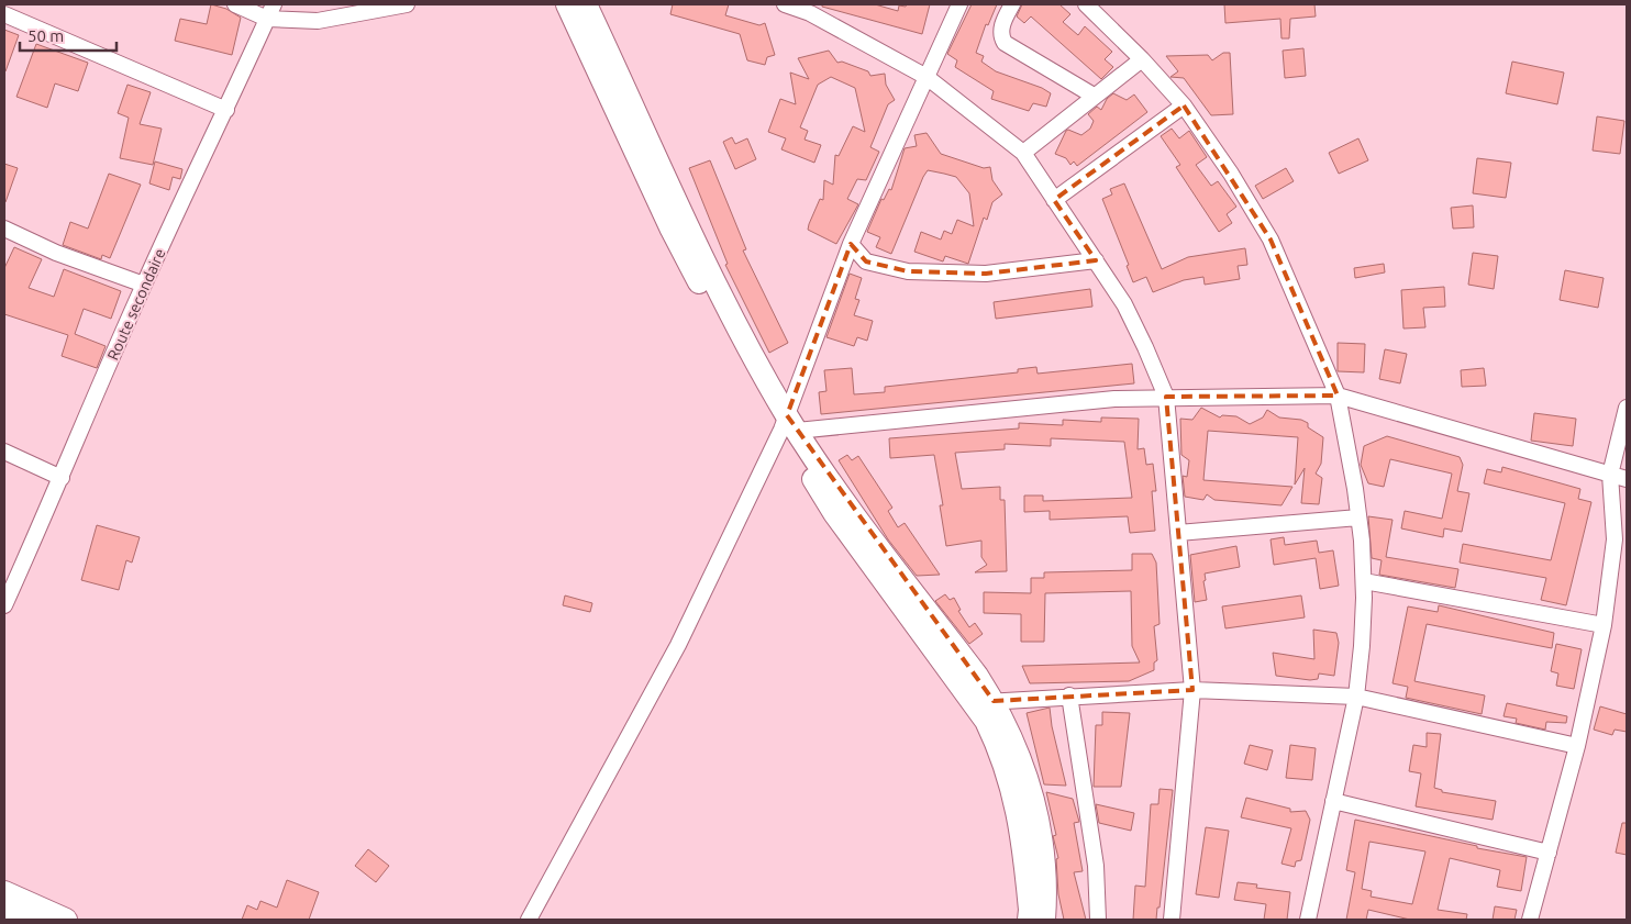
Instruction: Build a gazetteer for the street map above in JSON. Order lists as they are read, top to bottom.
{
  "streets": {
    "street": ["Route secondaire"]
  },
  "scale_bar": "50 m"
}
